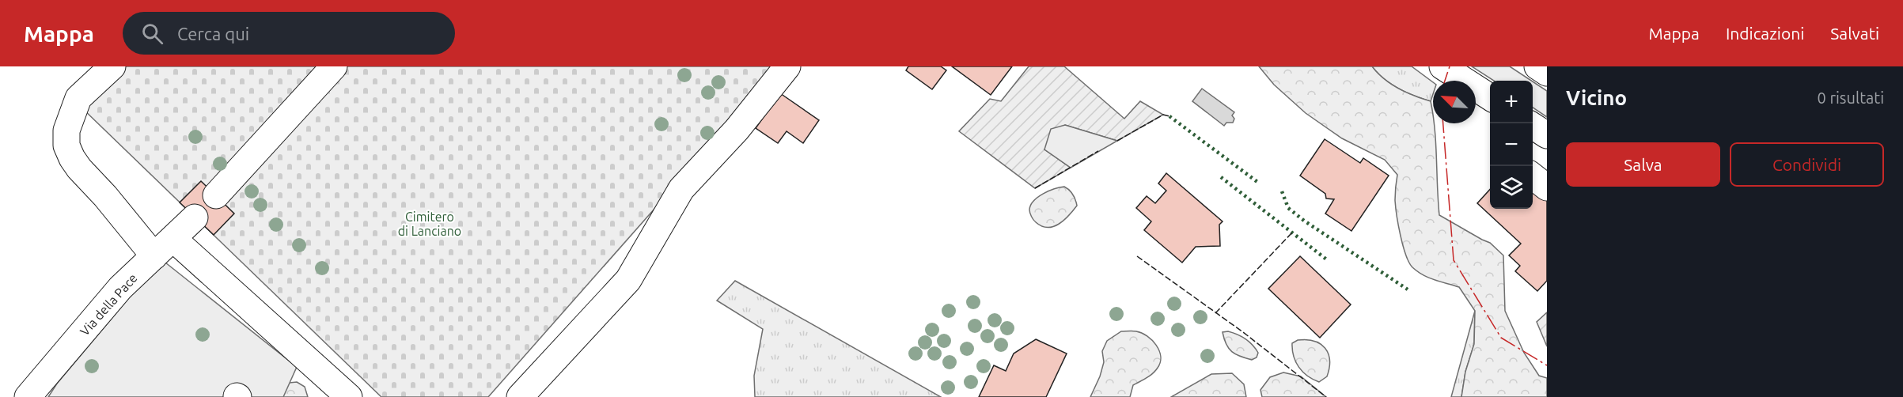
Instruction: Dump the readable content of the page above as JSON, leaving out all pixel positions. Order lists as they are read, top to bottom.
{
  "streets": {
    "street": ["Via della Pace"]
  },
  "parks": ["Cimitero di Lanciano"],
  "north": "top left",
  "page": {
    "header": "Mappa",
    "search": "Cerca qui",
    "nav": ["Mappa", "Indicazioni", "Salvati"],
    "heading": ["Vicino", "0 risultati"],
    "map_buttons": ["+", "−"],
    "buttons": ["Salva", "Condividi"]
  }
}
